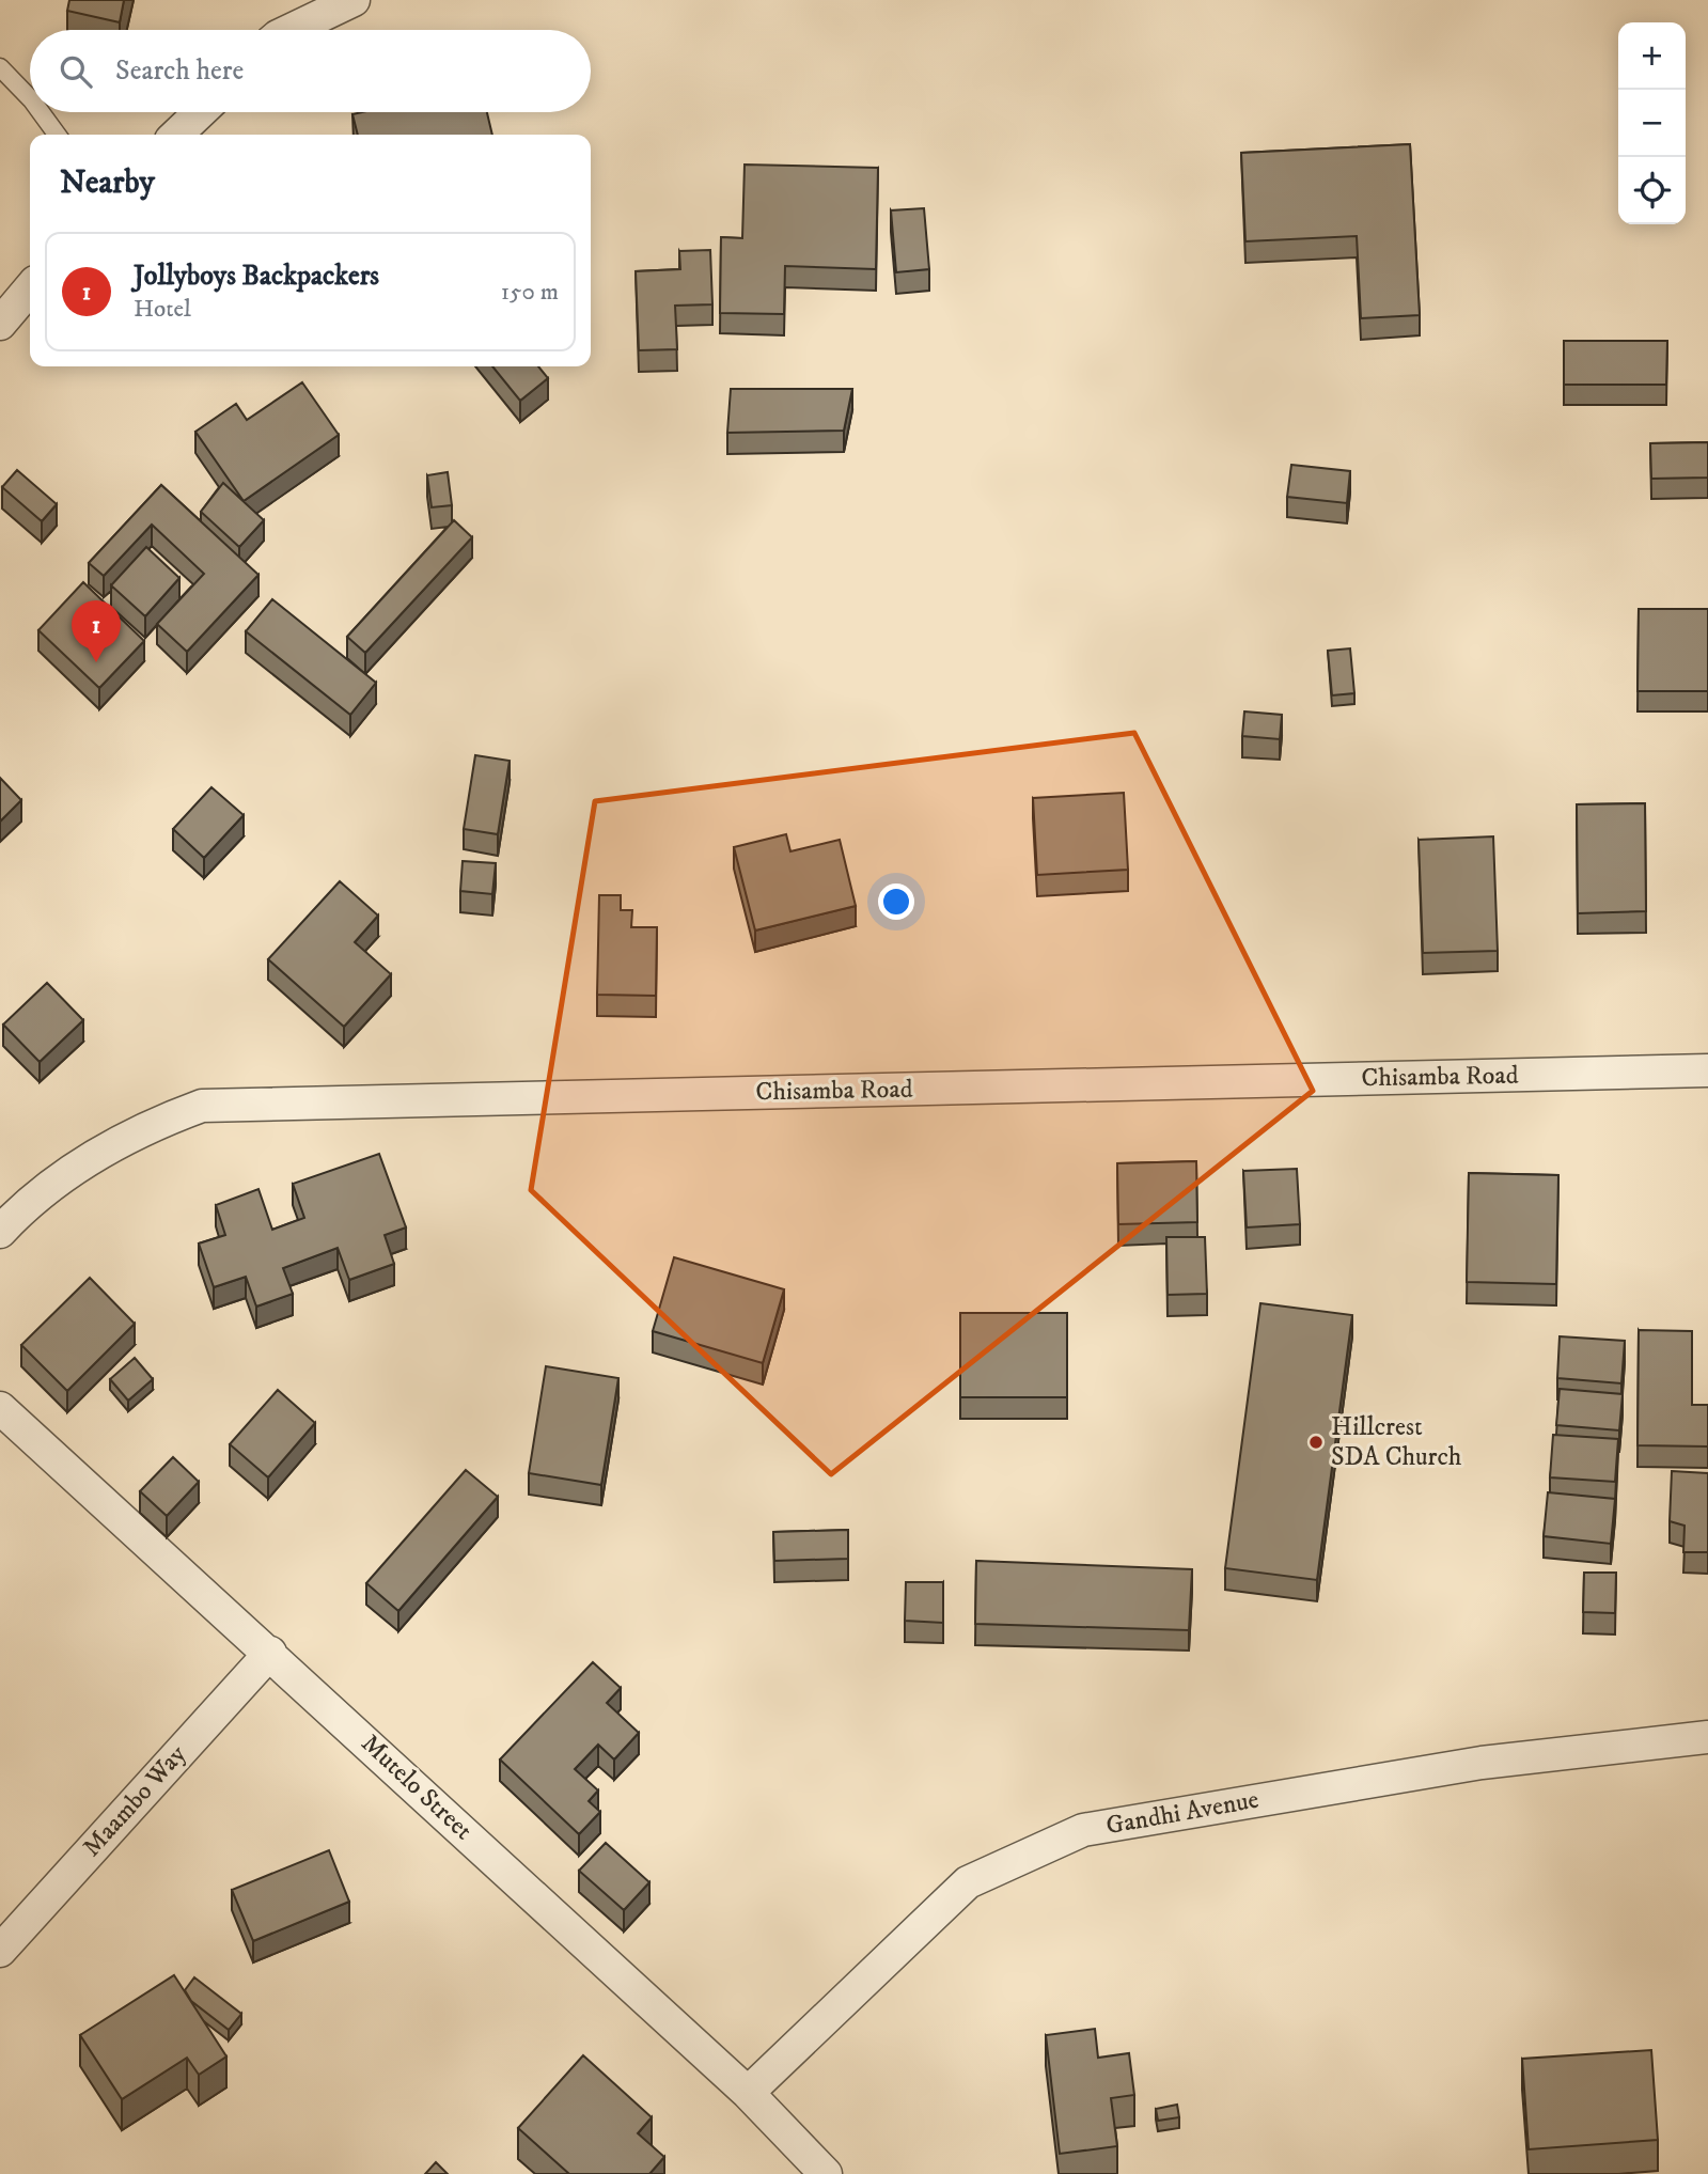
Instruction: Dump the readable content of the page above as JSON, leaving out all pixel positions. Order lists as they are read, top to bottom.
{
  "streets": {
    "street": [
      "Chisamba Road",
      "Mutelo Street",
      "Maambo Way",
      "Gandhi Avenue"
    ]
  },
  "crossings": [
    ["Mutelo Street", "Maambo Way"],
    ["Mutelo Street", "Gandhi Avenue"]
  ],
  "places": ["Hillcrest SDA Church"],
  "page": {
    "map_buttons": ["+", "−"],
    "search": "Search here",
    "heading": "Nearby",
    "list": [
      {
        "mark": "1",
        "name": "Jollyboys Backpackers",
        "note": "Hotel",
        "value": "150 m"
      }
    ],
    "pins": "1"
  }
}
